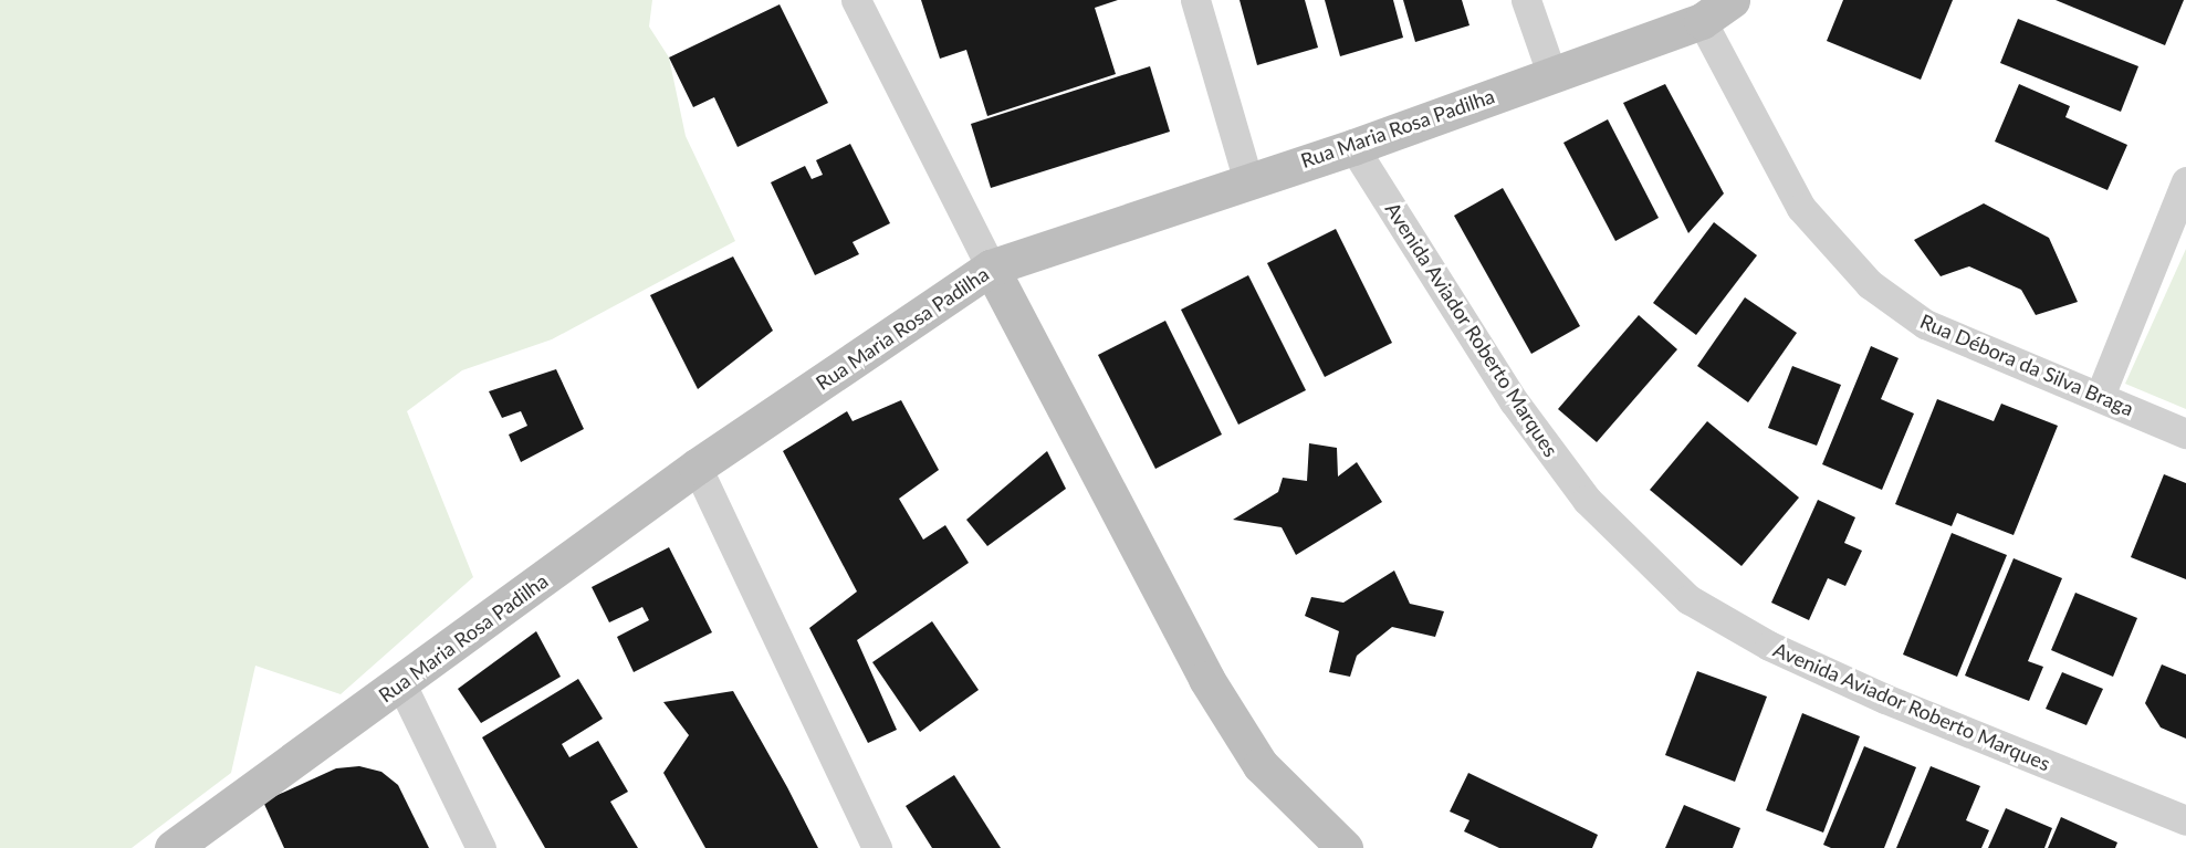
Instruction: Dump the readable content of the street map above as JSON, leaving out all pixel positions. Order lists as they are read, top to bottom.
{
  "streets": {
    "main road": ["Rua Maria Rosa Padilha"],
    "street": ["Avenida Aviador Roberto Marques", "Rua Débora da Silva Braga"]
  },
  "crossings": [
    ["Rua Maria Rosa Padilha", "Avenida Aviador Roberto Marques"],
    ["Rua Maria Rosa Padilha", "Rua Débora da Silva Braga"]
  ]
}
